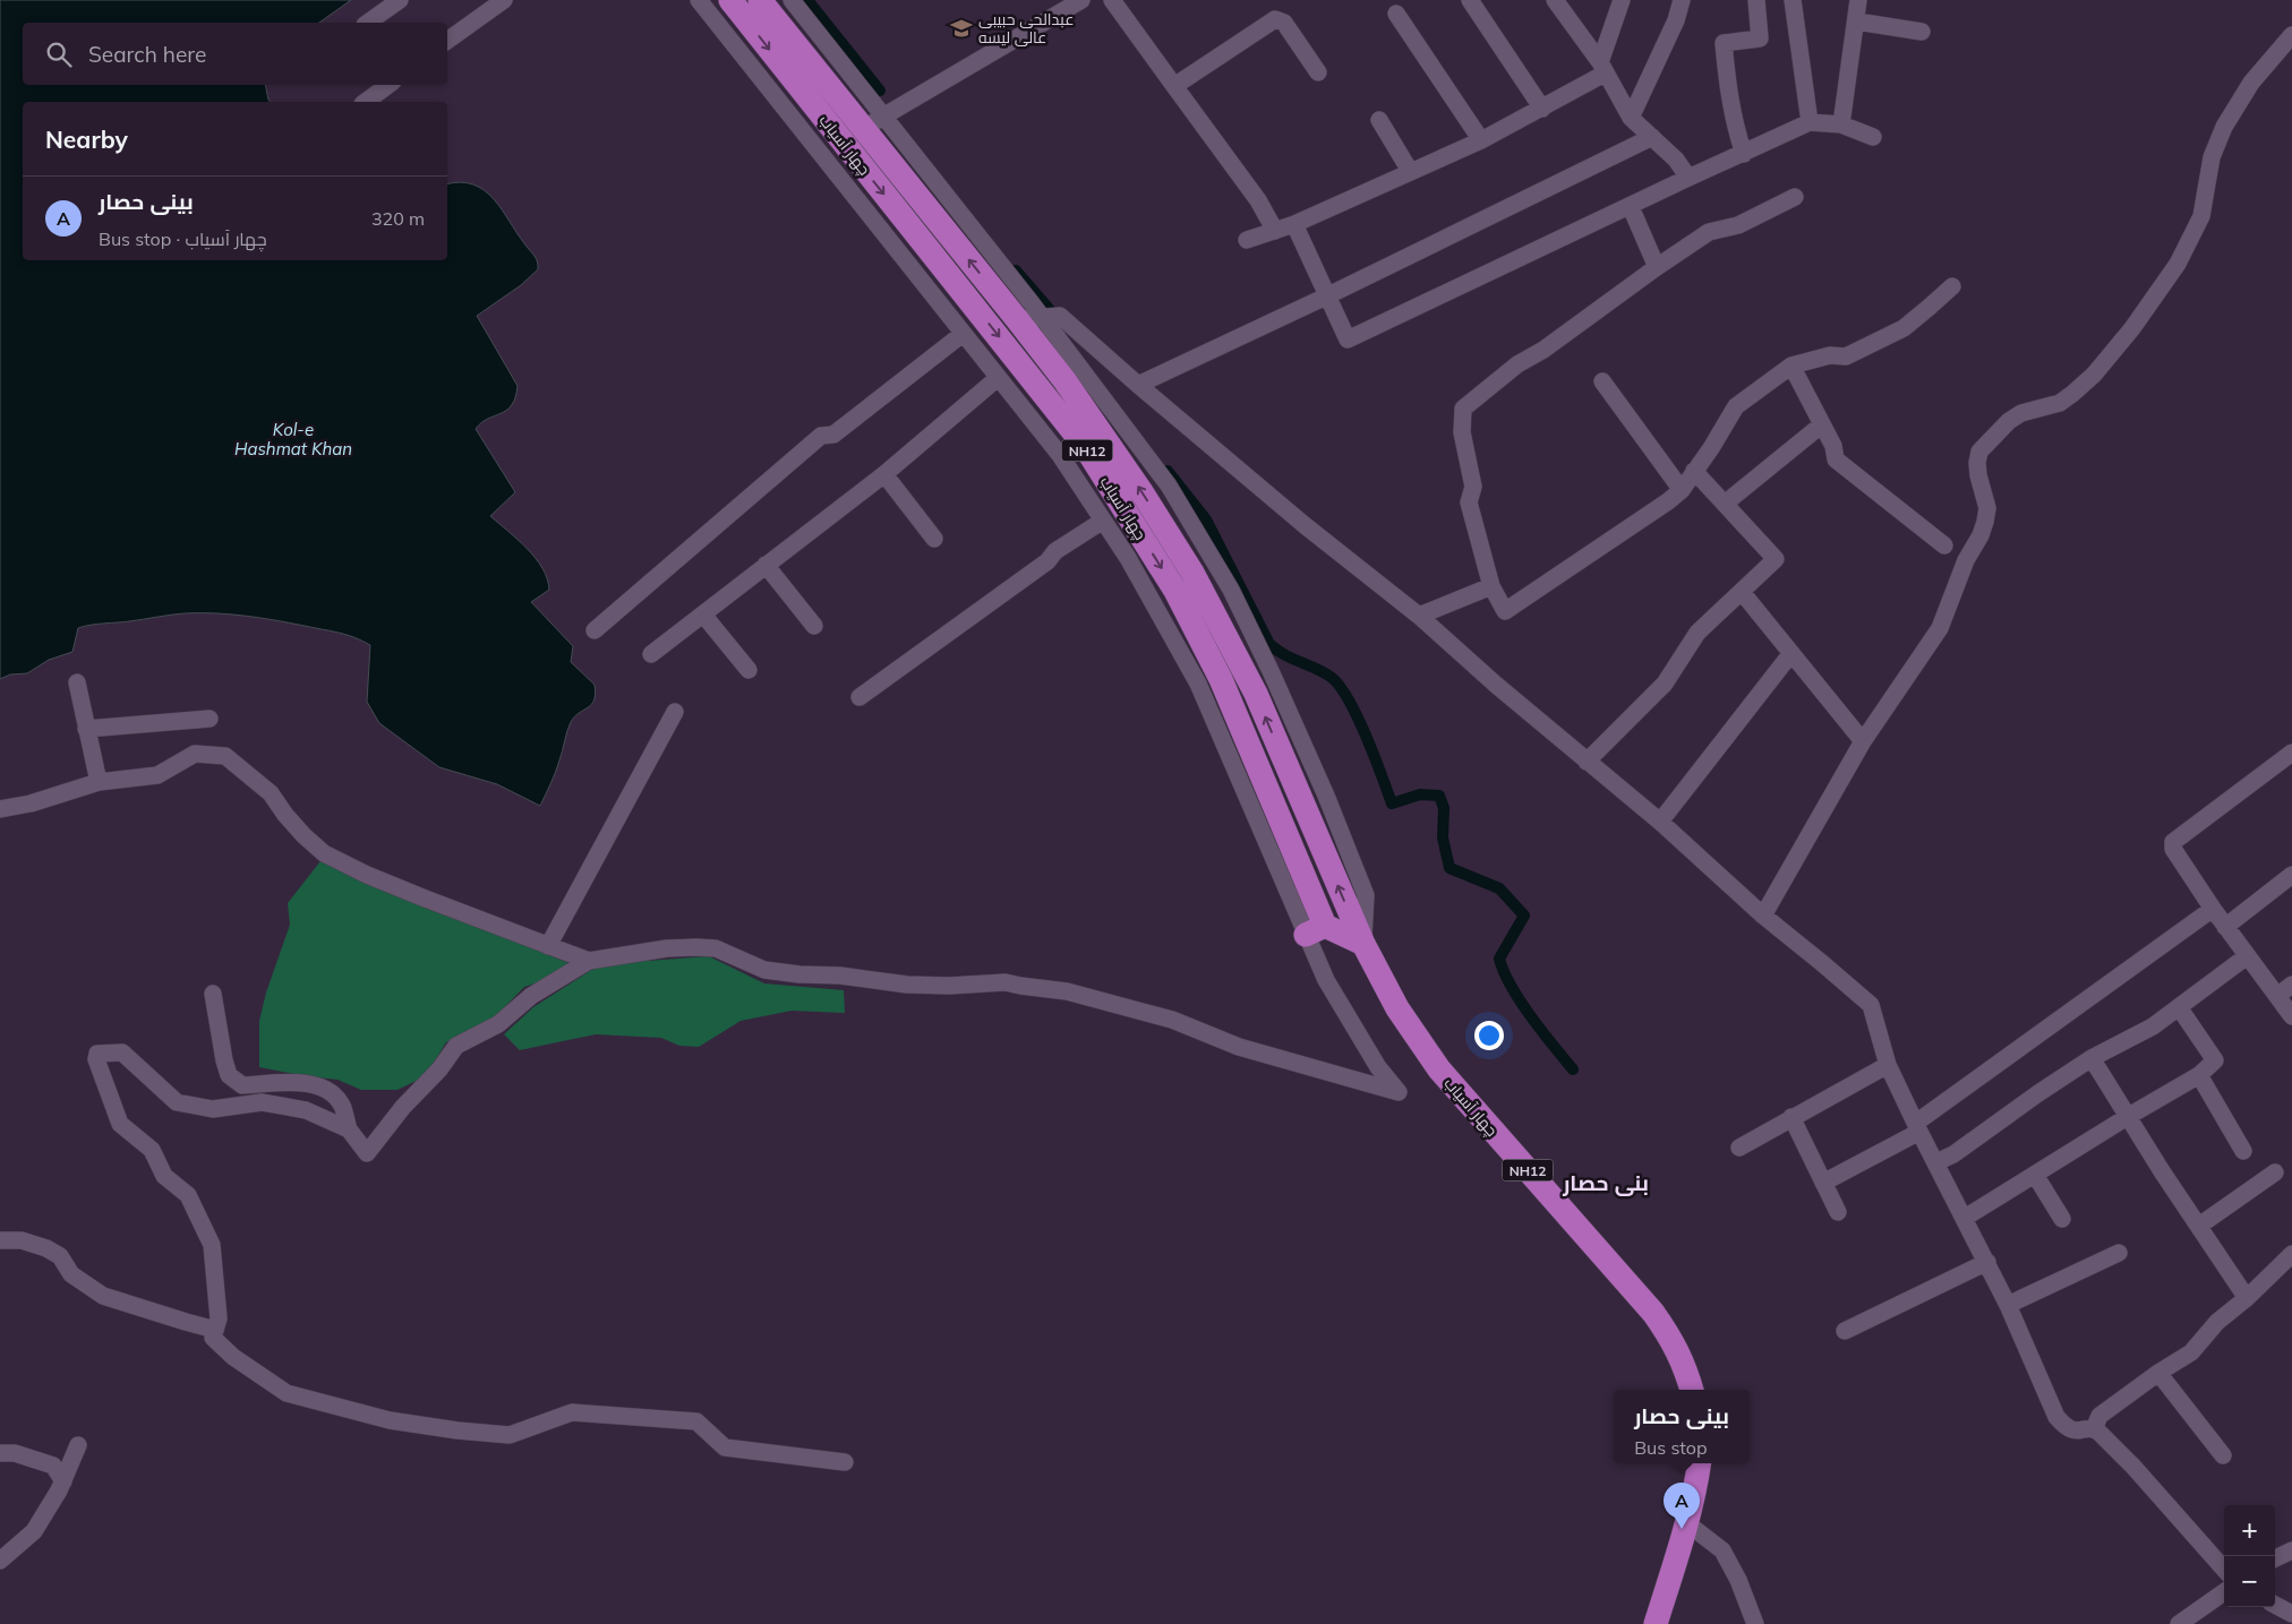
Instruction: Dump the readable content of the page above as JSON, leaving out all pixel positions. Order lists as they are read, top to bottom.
{
  "streets": {
    "highway": ["چهار آسیاب", "NH12"]
  },
  "districts": ["بنی حصار"],
  "water": ["Kol-e Hashmat Khan"],
  "places": {
    "school or university": ["عبدالحی حبیبی عالی لیسه"]
  },
  "page": {
    "search": "Search here",
    "heading": "Nearby",
    "list": [
      {
        "mark": "A",
        "name": "بینی حصار",
        "note": "Bus stop · چهار آسیاب",
        "value": "320 m"
      }
    ],
    "popup": ["بینی حصار", "Bus stop"],
    "pins": "A",
    "map_buttons": ["+", "−"]
  }
}
